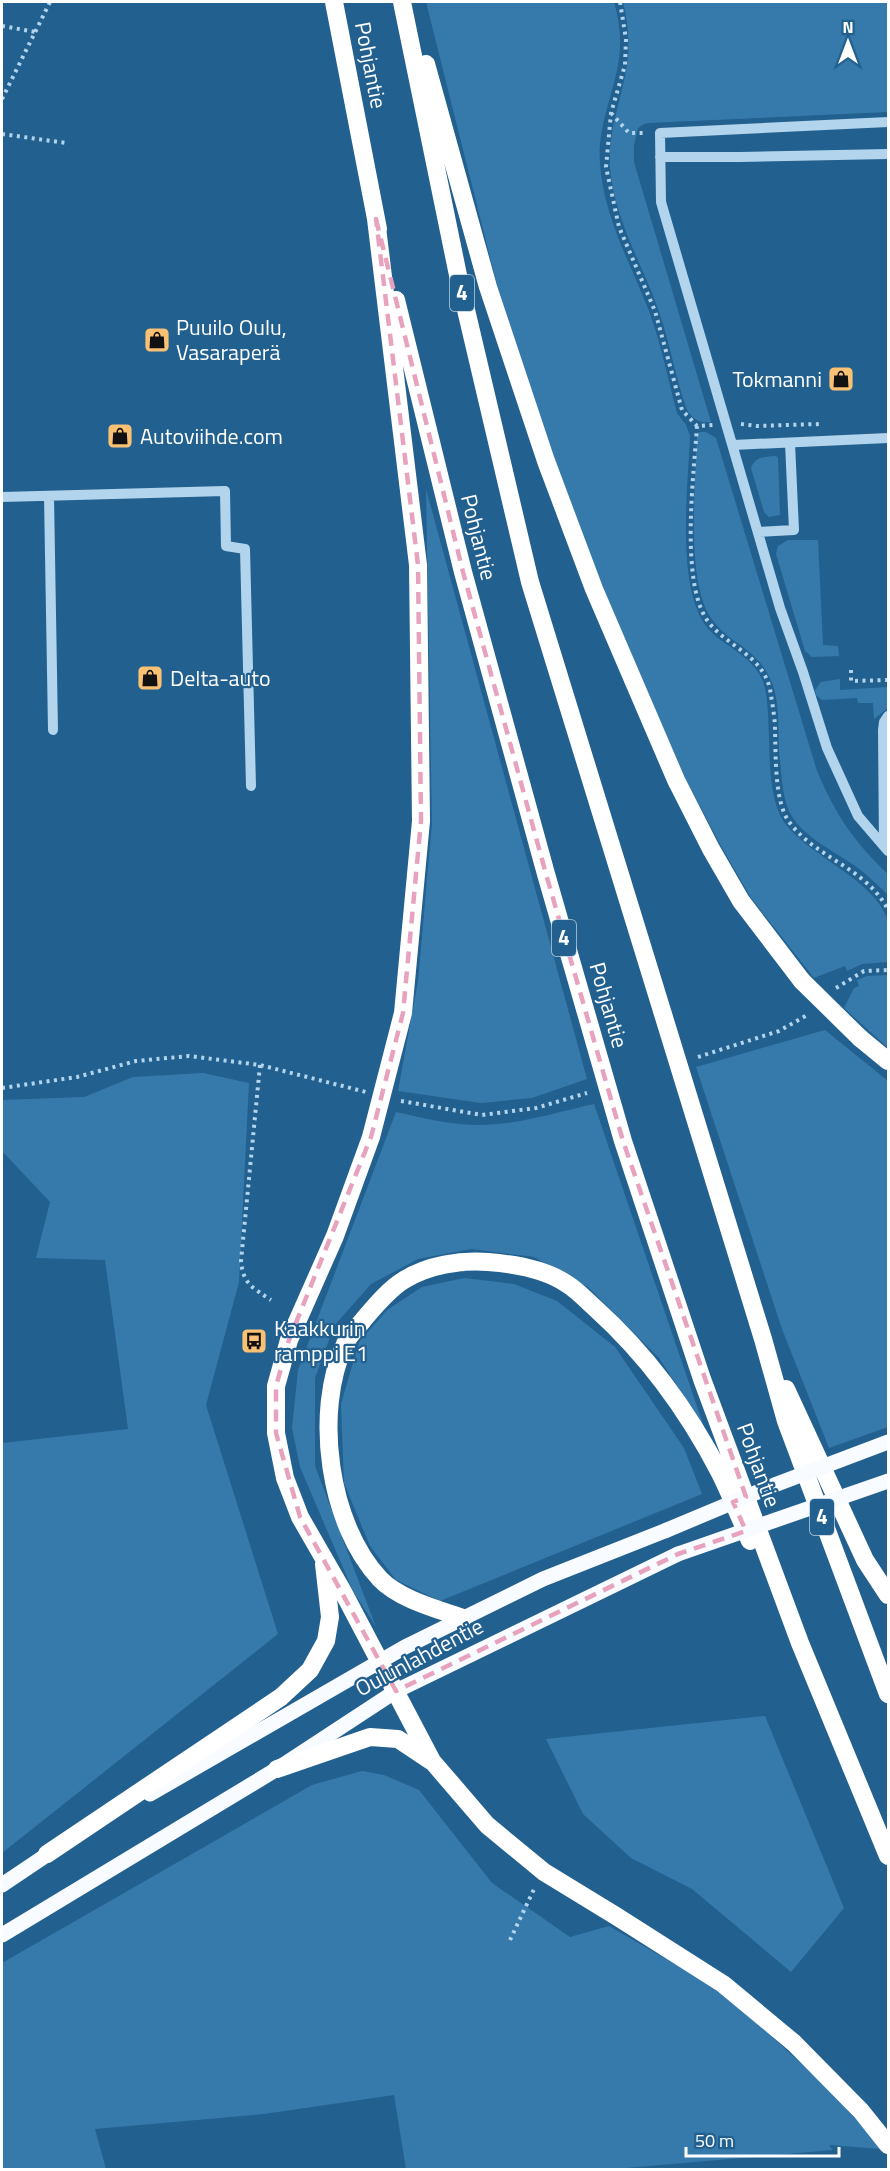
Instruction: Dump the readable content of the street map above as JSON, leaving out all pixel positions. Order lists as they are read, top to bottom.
{
  "streets": {
    "highway": ["Pohjantie", "4"],
    "main road": ["Oulunlahdentie"]
  },
  "places": {
    "shop": [
      "Puuilo Oulu, Vasaraperä",
      "Tokmanni",
      "Autoviihde.com",
      "Delta-auto"
    ],
    "bus stop": ["Kaakkurin ramppi E1"]
  },
  "scale_bar": "50 m",
  "north": "top"
}
